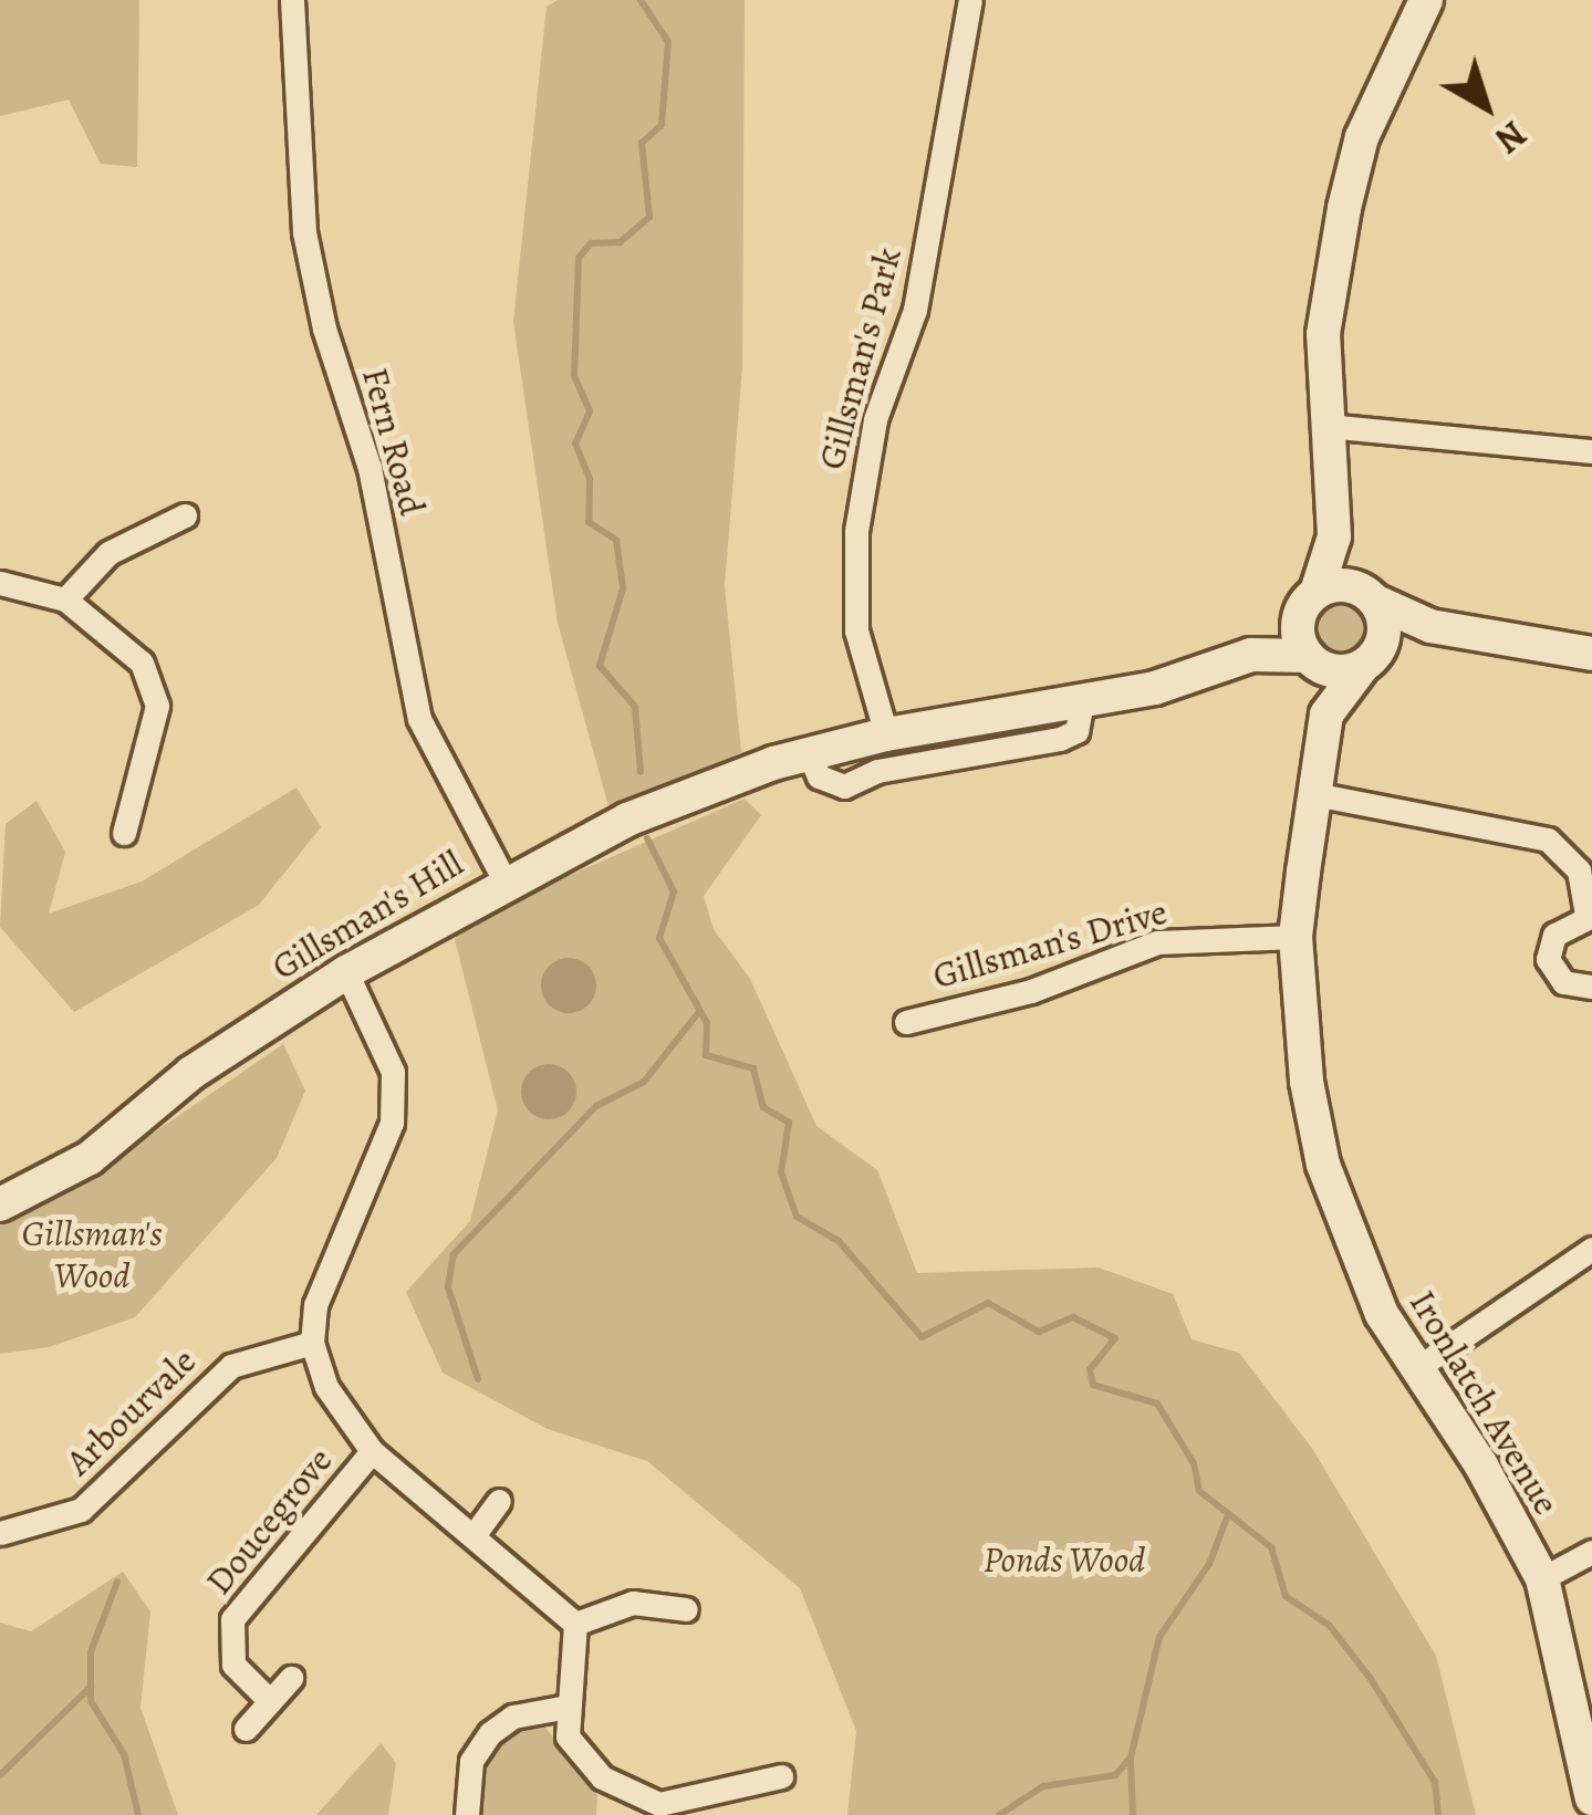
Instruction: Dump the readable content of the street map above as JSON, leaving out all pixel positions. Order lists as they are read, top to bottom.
{
  "streets": {
    "street": [
      "Gillsman's Park",
      "Fern Road",
      "Gillsman's Hill",
      "Gillsman's Drive",
      "Ironlatch Avenue",
      "Arbourvale",
      "Doucegrove"
    ]
  },
  "crossings": [
    ["Gillsman's Park", "Gillsman's Hill"],
    ["Fern Road", "Gillsman's Hill"],
    ["Gillsman's Hill", "Ironlatch Avenue"],
    ["Gillsman's Drive", "Ironlatch Avenue"]
  ],
  "parks": ["Gillsman's Wood", "Ponds Wood"],
  "north": "bottom right"
}
